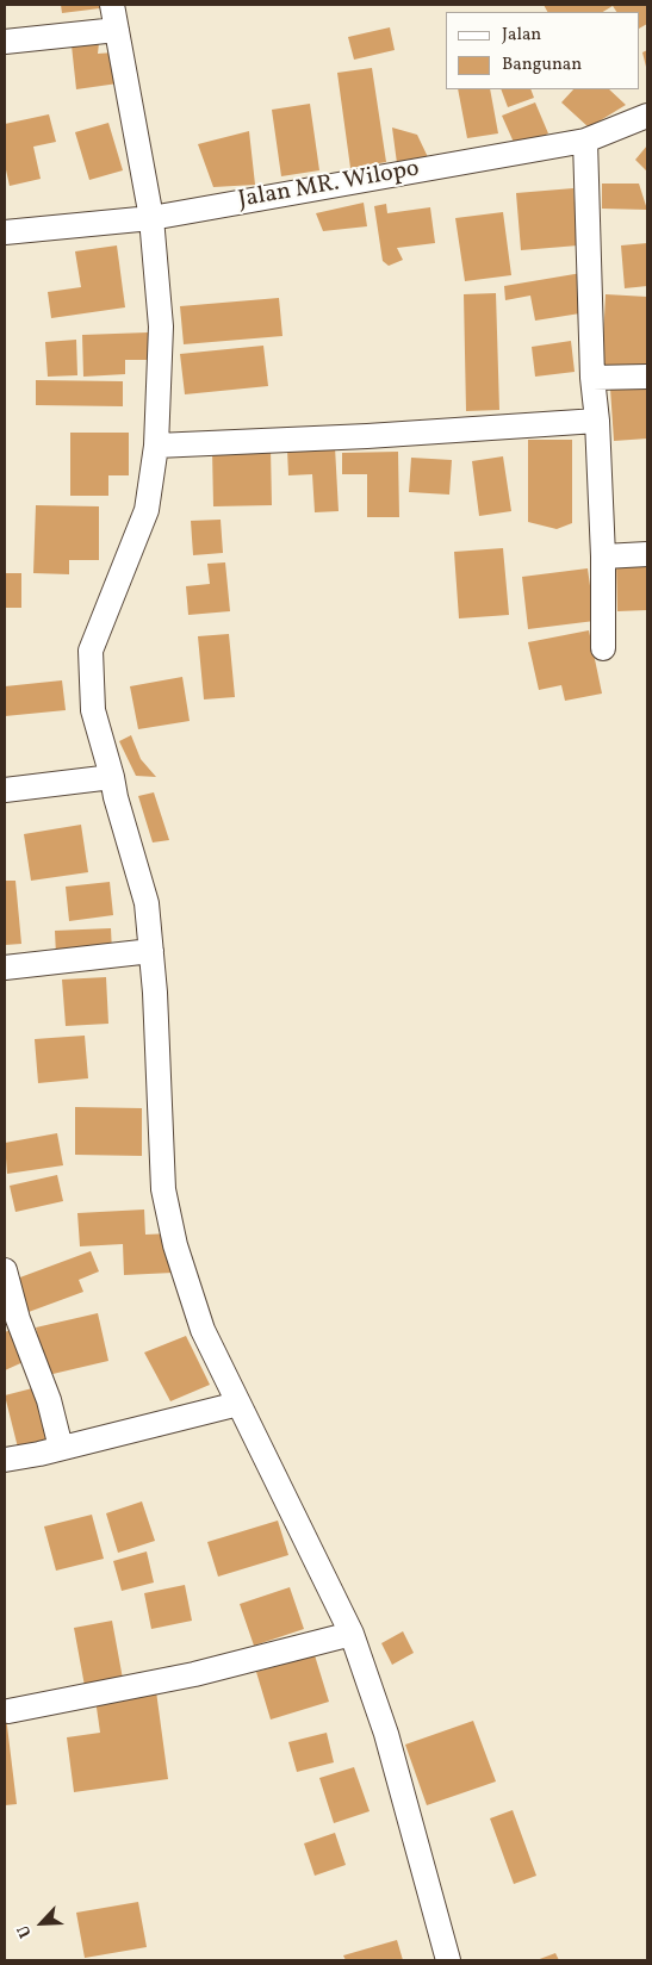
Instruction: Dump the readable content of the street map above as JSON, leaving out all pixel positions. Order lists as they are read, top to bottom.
{
  "streets": {
    "street": ["Jalan MR. Wilopo"]
  },
  "legend": ["Jalan", "Bangunan"],
  "north": "bottom left"
}
